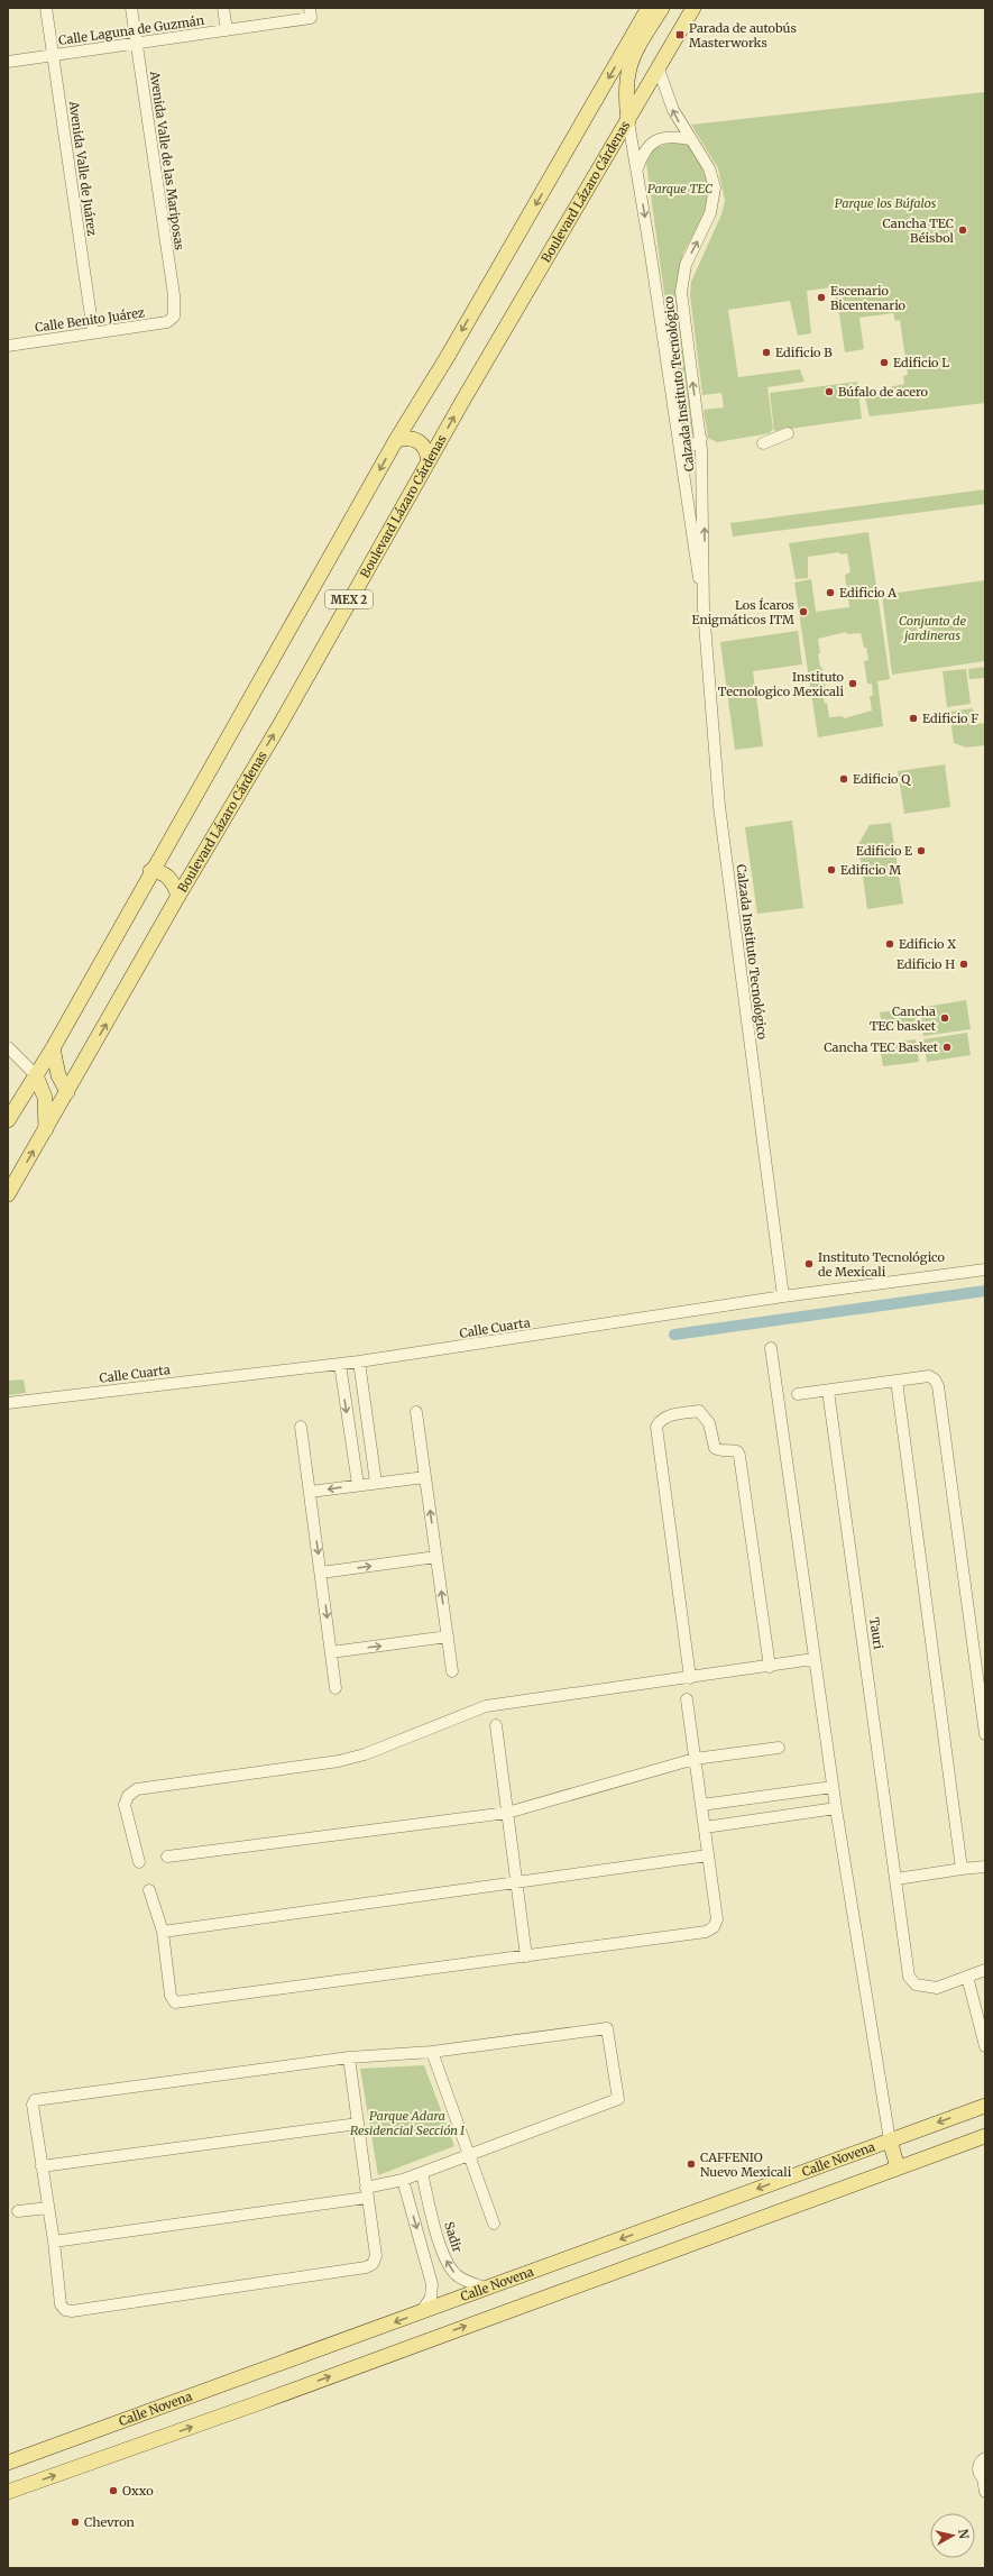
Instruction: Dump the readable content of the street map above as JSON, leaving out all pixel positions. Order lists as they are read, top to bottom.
{
  "streets": {
    "main road": ["Boulevard Lázaro Cárdenas", "MEX 2", "Calle Novena"],
    "street": [
      "Calle Laguna de Guzmán",
      "Avenida Valle de las Mariposas",
      "Avenida Valle de Juárez",
      "Calle Benito Juárez",
      "Calzada Instituto Tecnológico",
      "Calle Cuarta",
      "Tauri",
      "Sadir"
    ]
  },
  "crossings": [
    ["Calle Laguna de Guzmán", "Avenida Valle de las Mariposas"],
    ["Calle Laguna de Guzmán", "Avenida Valle de Juárez"],
    ["Avenida Valle de las Mariposas", "Calle Benito Juárez"],
    ["Avenida Valle de Juárez", "Calle Benito Juárez"],
    ["Boulevard Lázaro Cárdenas", "Calzada Instituto Tecnológico"],
    ["Calzada Instituto Tecnológico", "Calle Cuarta"],
    ["Calle Novena", "Sadir"]
  ],
  "parks": [
    "Parque TEC",
    "Parque los Búfalos",
    "Conjunto de jardineras",
    "Parque Adara Residencial Sección I"
  ],
  "places": {
    "transit": ["Parada de autobús Masterworks"],
    "other": [
      "Cancha TEC Béisbol",
      "Escenario Bicentenario",
      "Edificio B",
      "Edificio L",
      "Búfalo de acero",
      "Edificio A",
      "Los Ícaros Enigmáticos ITM",
      "Instituto Tecnologico Mexicali",
      "Edificio F",
      "Edificio Q",
      "Edificio E",
      "Edificio M",
      "Edificio X",
      "Edificio H",
      "Cancha TEC basket",
      "Cancha TEC Basket",
      "Instituto Tecnológico de Mexicali",
      "CAFFENIO Nuevo Mexicali",
      "Oxxo",
      "Chevron"
    ]
  },
  "north": "right"
}
